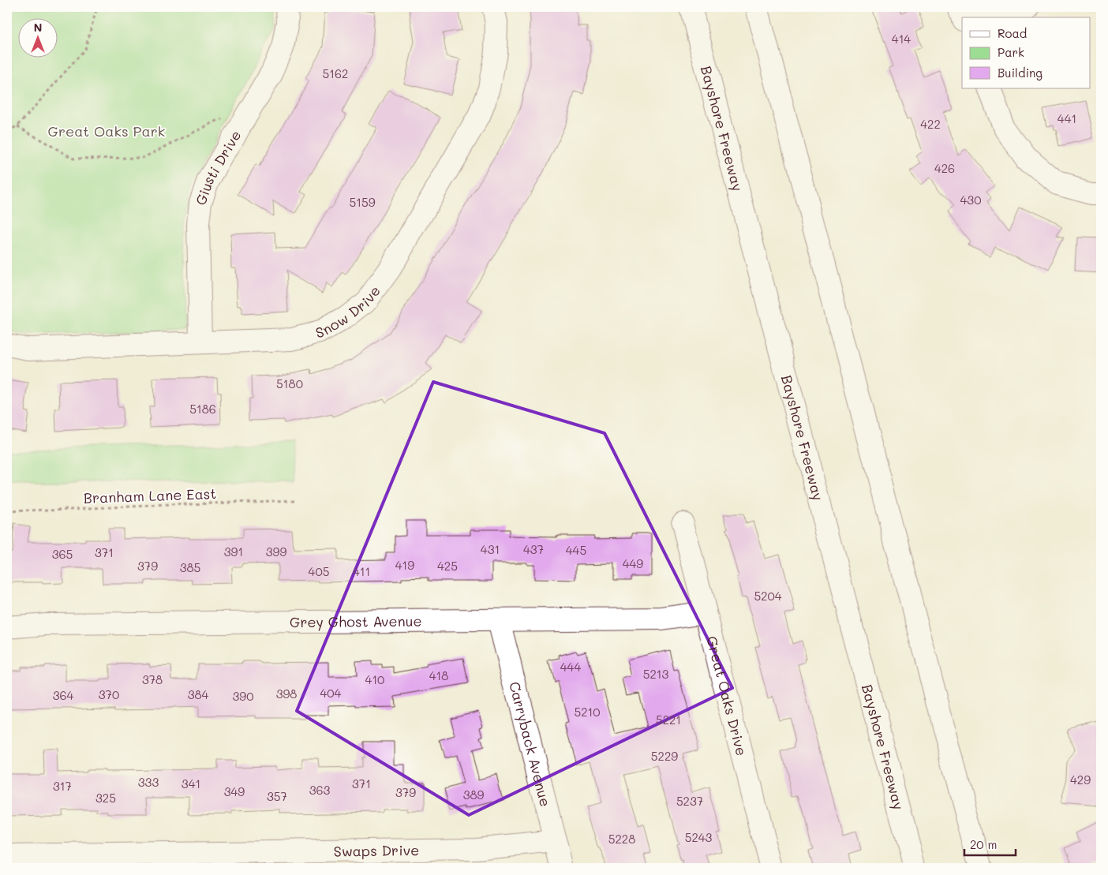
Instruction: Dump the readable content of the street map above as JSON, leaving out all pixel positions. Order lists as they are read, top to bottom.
{
  "streets": {
    "main road": [
      "Bayshore Freeway",
      "Giusti Drive",
      "Snow Drive",
      "Grey Ghost Avenue",
      "Great Oaks Drive",
      "Carryback Avenue",
      "Swaps Drive"
    ],
    "path": ["Branham Lane East"]
  },
  "crossings": [
    ["Giusti Drive", "Snow Drive"],
    ["Grey Ghost Avenue", "Great Oaks Drive"],
    ["Grey Ghost Avenue", "Carryback Avenue"],
    ["Carryback Avenue", "Swaps Drive"]
  ],
  "parks": ["Great Oaks Park"],
  "house_numbers": [
    "414",
    "5162",
    "441",
    "422",
    "426",
    "430",
    "5159",
    "5180",
    "5186",
    "431",
    "437",
    "445",
    "391",
    "399",
    "371",
    "365",
    "449",
    "419",
    "379",
    "425",
    "385",
    "405",
    "411",
    "5204",
    "444",
    "5213",
    "418",
    "378",
    "410",
    "404",
    "398",
    "370",
    "384",
    "364",
    "390",
    "5210",
    "5221",
    "5229",
    "429",
    "333",
    "341",
    "371",
    "317",
    "363",
    "349",
    "379",
    "389",
    "357",
    "325",
    "5237",
    "5243",
    "5228"
  ],
  "legend": ["Road", "Park", "Building"],
  "scale_bar": "20 m",
  "north": "top"
}
